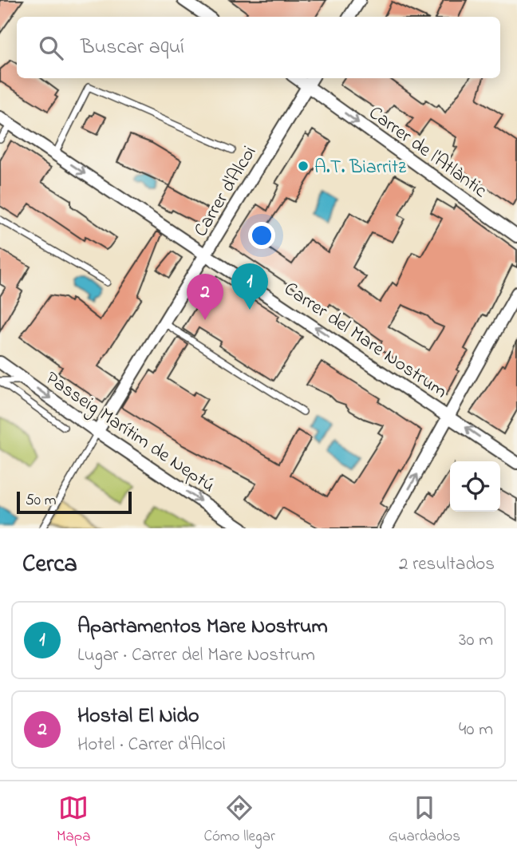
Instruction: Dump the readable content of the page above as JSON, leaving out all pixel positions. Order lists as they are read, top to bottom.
{
  "streets": {
    "street": [
      "Carrer de l'Atlàntic",
      "Carrer d'Alcoi",
      "Carrer del Mare Nostrum",
      "Passeig Marítim de Neptú"
    ]
  },
  "crossings": [
    ["Carrer de l'Atlàntic", "Carrer d'Alcoi"],
    ["Carrer d'Alcoi", "Carrer del Mare Nostrum"],
    ["Carrer d'Alcoi", "Passeig Marítim de Neptú"]
  ],
  "one_way": ["Carrer de l'Atlàntic", "Passeig Marítim de Neptú"],
  "places": ["A.T. Biarritz"],
  "scale_bar": "50 m",
  "page": {
    "search": "Buscar aquí",
    "pins": ["1", "2"],
    "scale": "50 m",
    "heading": ["Cerca", "2 resultados"],
    "list": [
      {
        "mark": "1",
        "name": "Apartamentos Mare Nostrum",
        "note": "Lugar · Carrer del Mare Nostrum",
        "value": "30 m"
      },
      {
        "mark": "2",
        "name": "Hostal El Nido",
        "note": "Hotel · Carrer d'Alcoi",
        "value": "40 m"
      }
    ],
    "nav": ["Mapa", "Cómo llegar", "Guardados"]
  }
}
